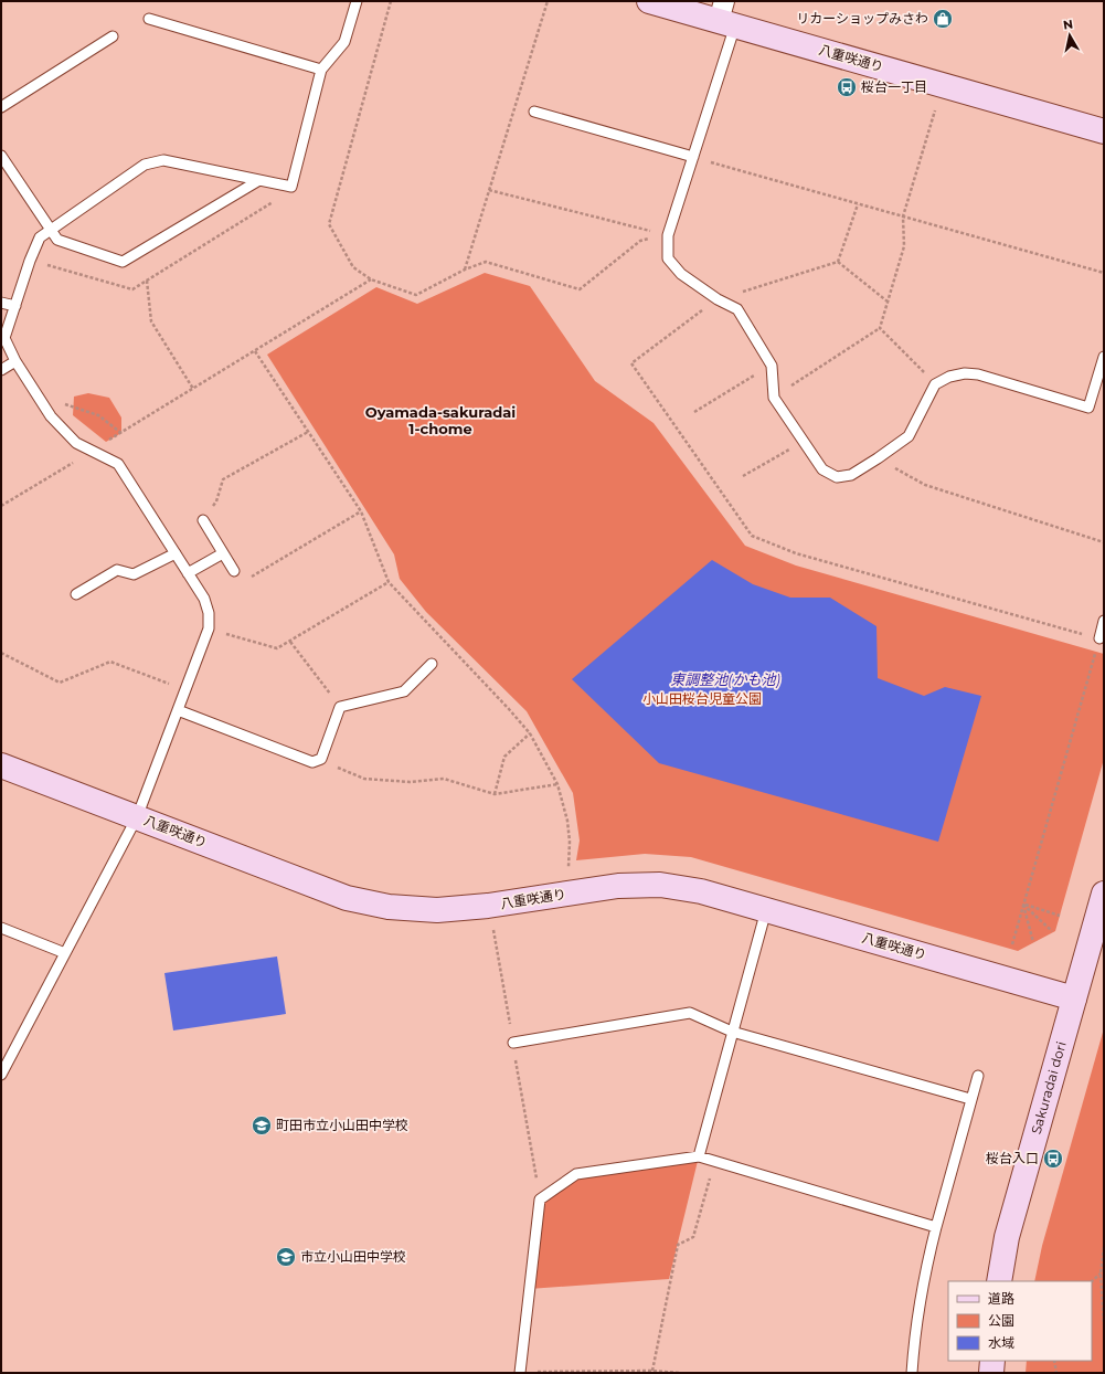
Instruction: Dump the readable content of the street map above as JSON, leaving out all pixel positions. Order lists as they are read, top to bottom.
{
  "streets": {
    "street": ["八重咲通り", "Sakuradai dori"]
  },
  "crossings": [
    ["八重咲通り", "Sakuradai dori"]
  ],
  "districts": ["Oyamada-sakuradai 1-chome"],
  "water": ["東調整池(かも池)"],
  "parks": ["小山田桜台児童公園"],
  "places": {
    "shop": ["リカーショップみさわ"],
    "bus stop": ["桜台一丁目", "桜台入口"],
    "school or university": ["町田市立小山田中学校", "市立小山田中学校"]
  },
  "legend": ["道路", "公園", "水域"],
  "north": "top"
}
